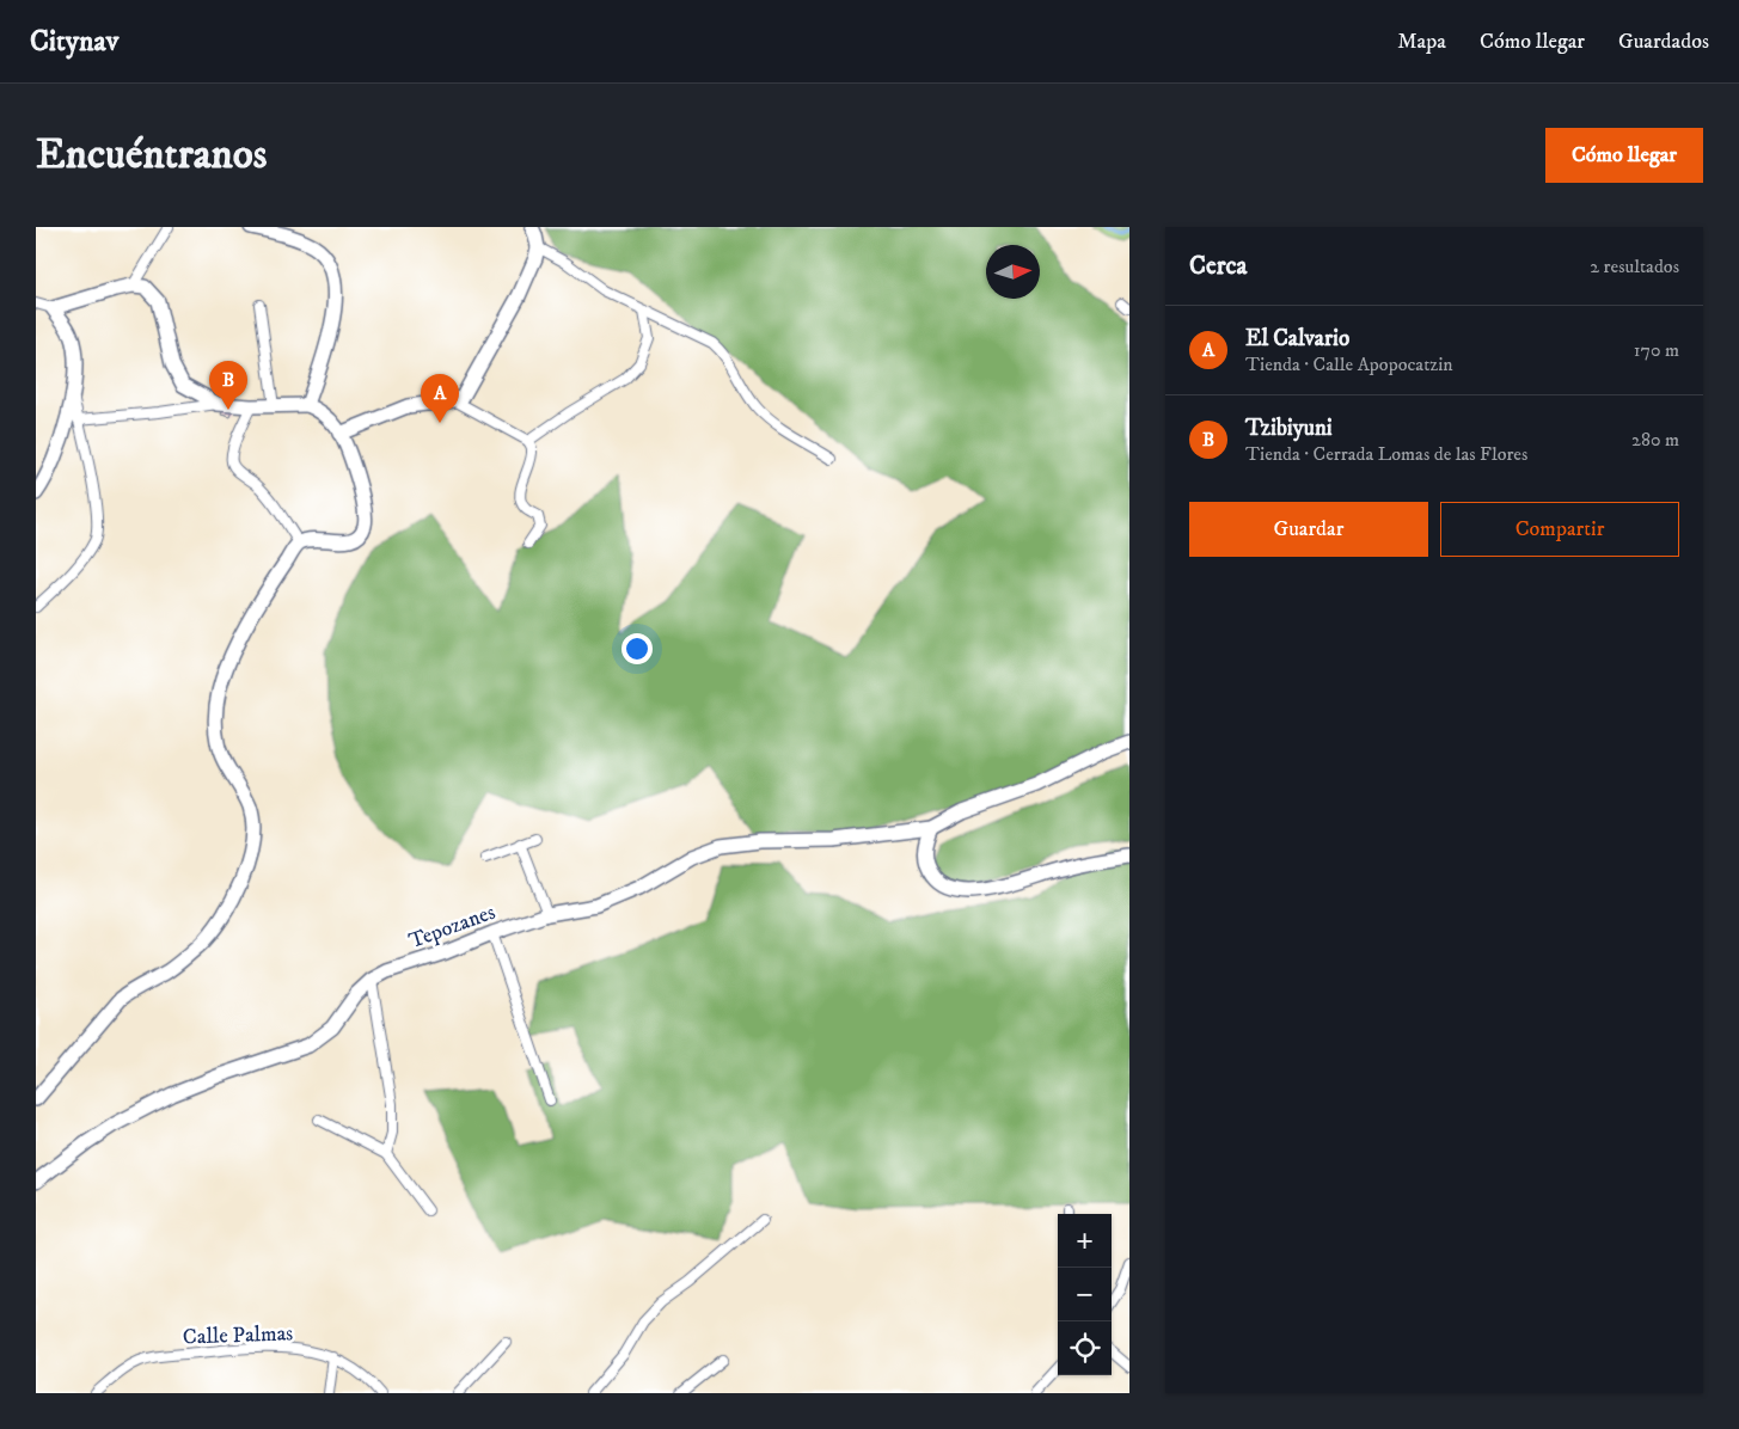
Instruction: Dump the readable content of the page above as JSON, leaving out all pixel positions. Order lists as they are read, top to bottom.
{
  "streets": {
    "street": ["Tepozanes", "Calle Palmas"]
  },
  "north": "right",
  "page": {
    "header": "Citynav",
    "nav": ["Mapa", "Cómo llegar", "Guardados"],
    "buttons": [
      "Cómo llegar",
      ["Guardar", "Compartir"]
    ],
    "title": "Encuéntranos",
    "heading": ["Cerca", "2 resultados"],
    "list": [
      {
        "mark": "A",
        "name": "El Calvario",
        "note": "Tienda · Calle Apopocatzin",
        "value": "170 m"
      },
      {
        "mark": "B",
        "name": "Tzibiyuni",
        "note": "Tienda · Cerrada Lomas de las Flores",
        "value": "280 m"
      }
    ],
    "pins": ["B", "A"],
    "map_buttons": ["+", "−"]
  }
}
